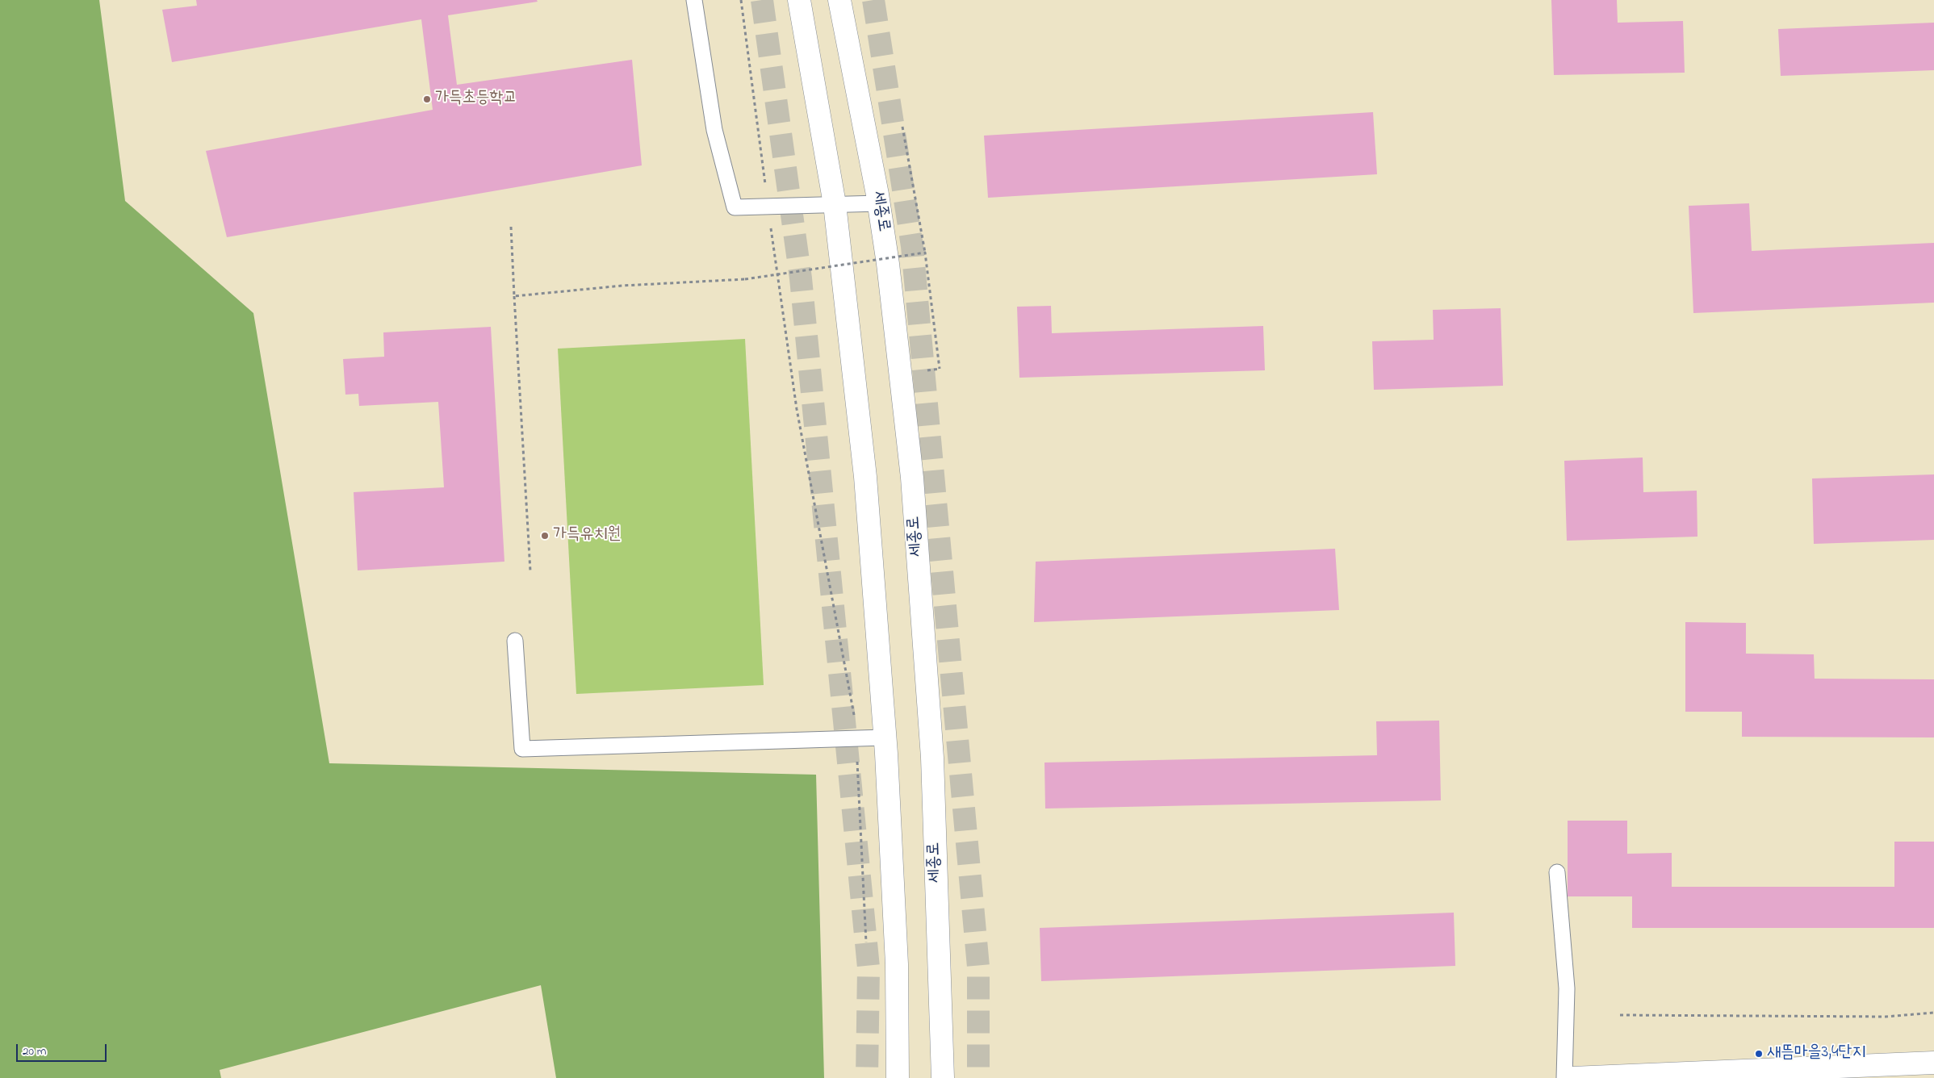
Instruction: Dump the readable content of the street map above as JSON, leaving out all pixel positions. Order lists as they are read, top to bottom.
{
  "streets": {
    "main road": ["세종로"]
  },
  "places": ["가득초등학교", "가득유치원", "새뜸마을3,4단지"],
  "scale_bar": "20 m"
}
